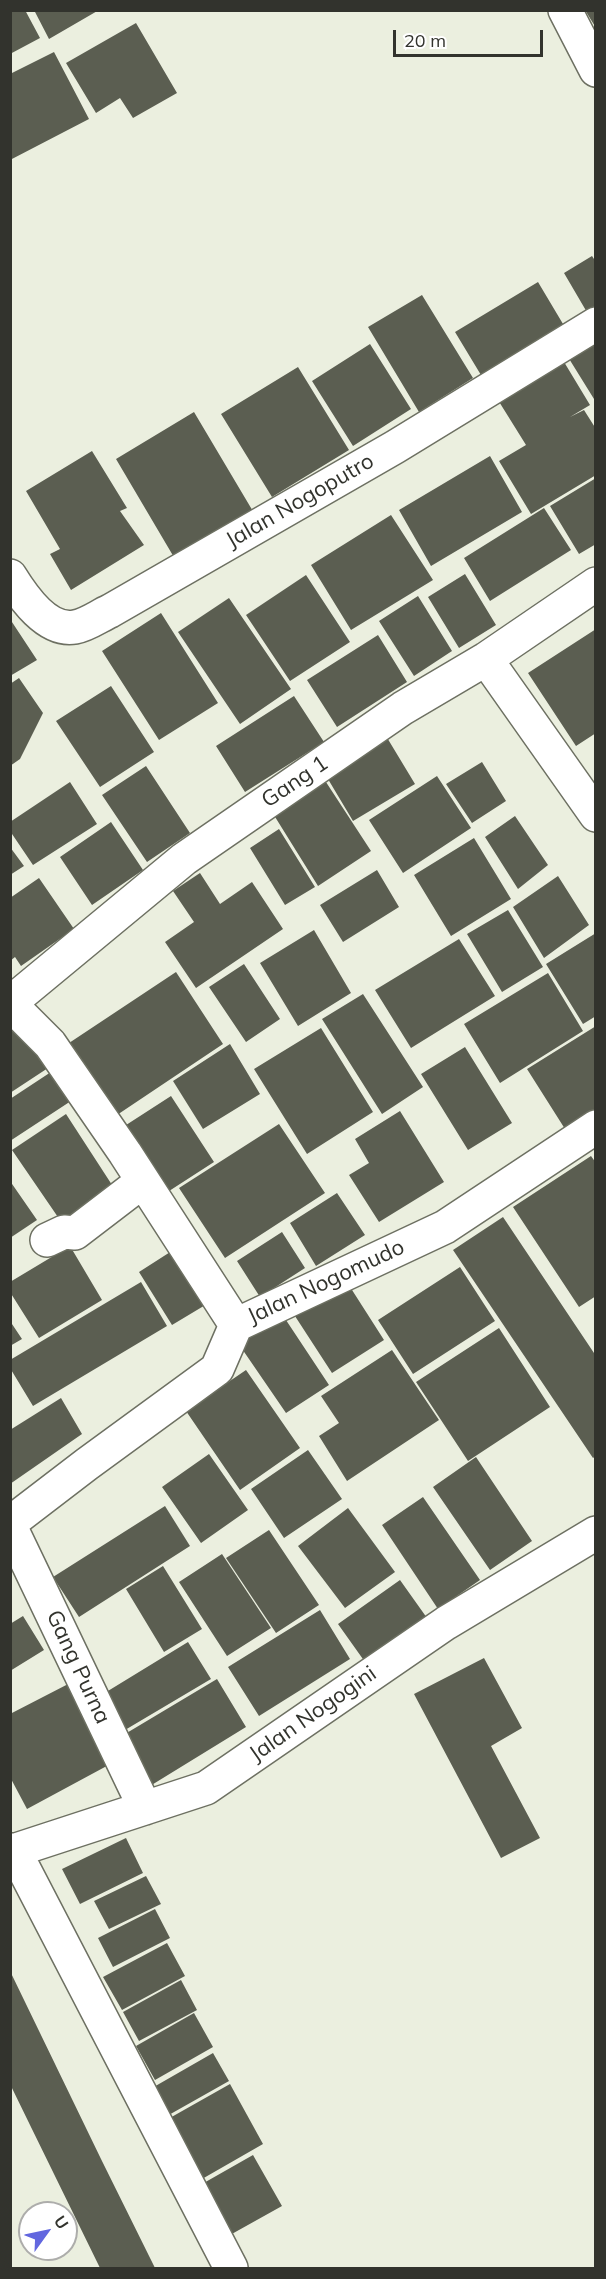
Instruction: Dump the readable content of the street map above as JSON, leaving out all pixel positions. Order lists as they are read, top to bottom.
{
  "streets": {
    "street": [
      "Jalan Nogoputro",
      "Gang 1",
      "Jalan Nogomudo",
      "Gang Purna",
      "Jalan Nogogini"
    ]
  },
  "crossings": [
    ["Gang 1", "Jalan Nogomudo"],
    ["Gang Purna", "Jalan Nogogini"]
  ],
  "scale_bar": "20 m",
  "north": "top right"
}
